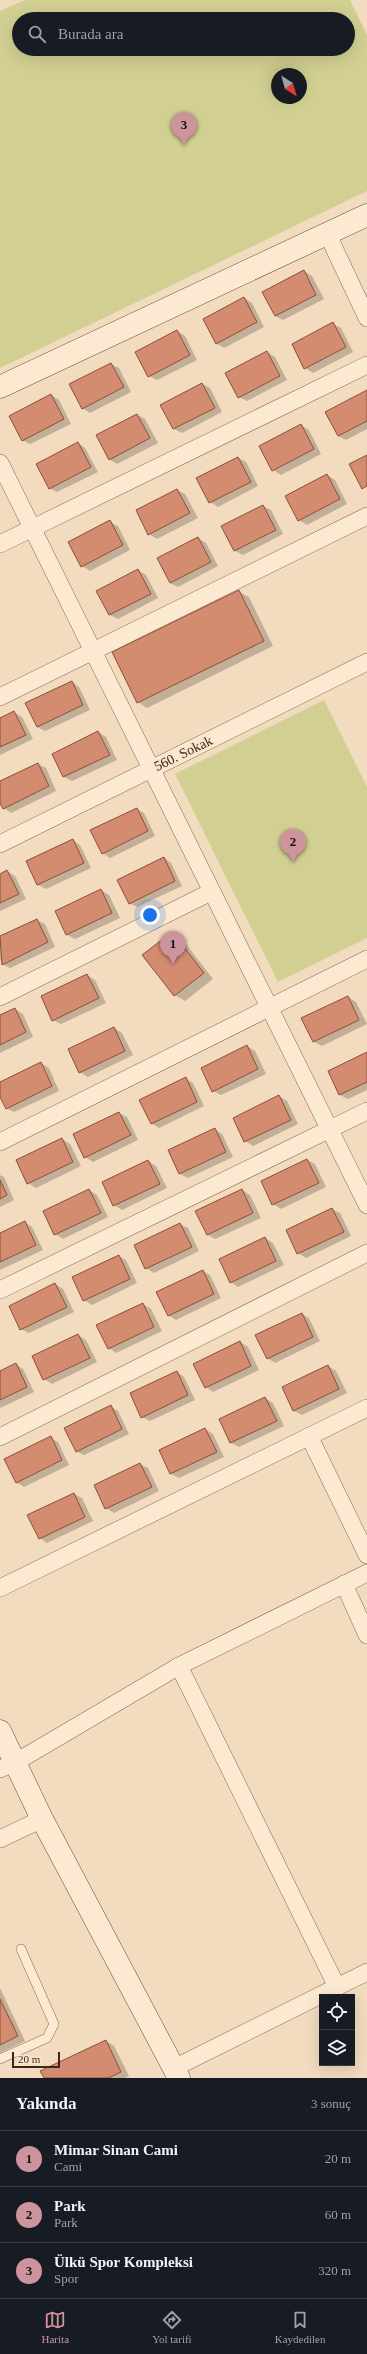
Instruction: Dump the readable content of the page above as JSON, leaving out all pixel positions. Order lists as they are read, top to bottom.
{
  "streets": {
    "street": ["560. Sokak"]
  },
  "scale_bar": "20 m",
  "north": "bottom right",
  "page": {
    "search": "Burada ara",
    "pins": ["3", "2", "1"],
    "scale": "20 m",
    "heading": ["Yakında", "3 sonuç"],
    "list": [
      {
        "mark": "1",
        "name": "Mimar Sinan Cami",
        "note": "Cami",
        "value": "20 m"
      },
      {
        "mark": "2",
        "name": "Park",
        "note": "Park",
        "value": "60 m"
      },
      {
        "mark": "3",
        "name": "Ülkü Spor Kompleksi",
        "note": "Spor",
        "value": "320 m"
      }
    ],
    "nav": ["Harita", "Yol tarifi", "Kaydedilen"]
  }
}
